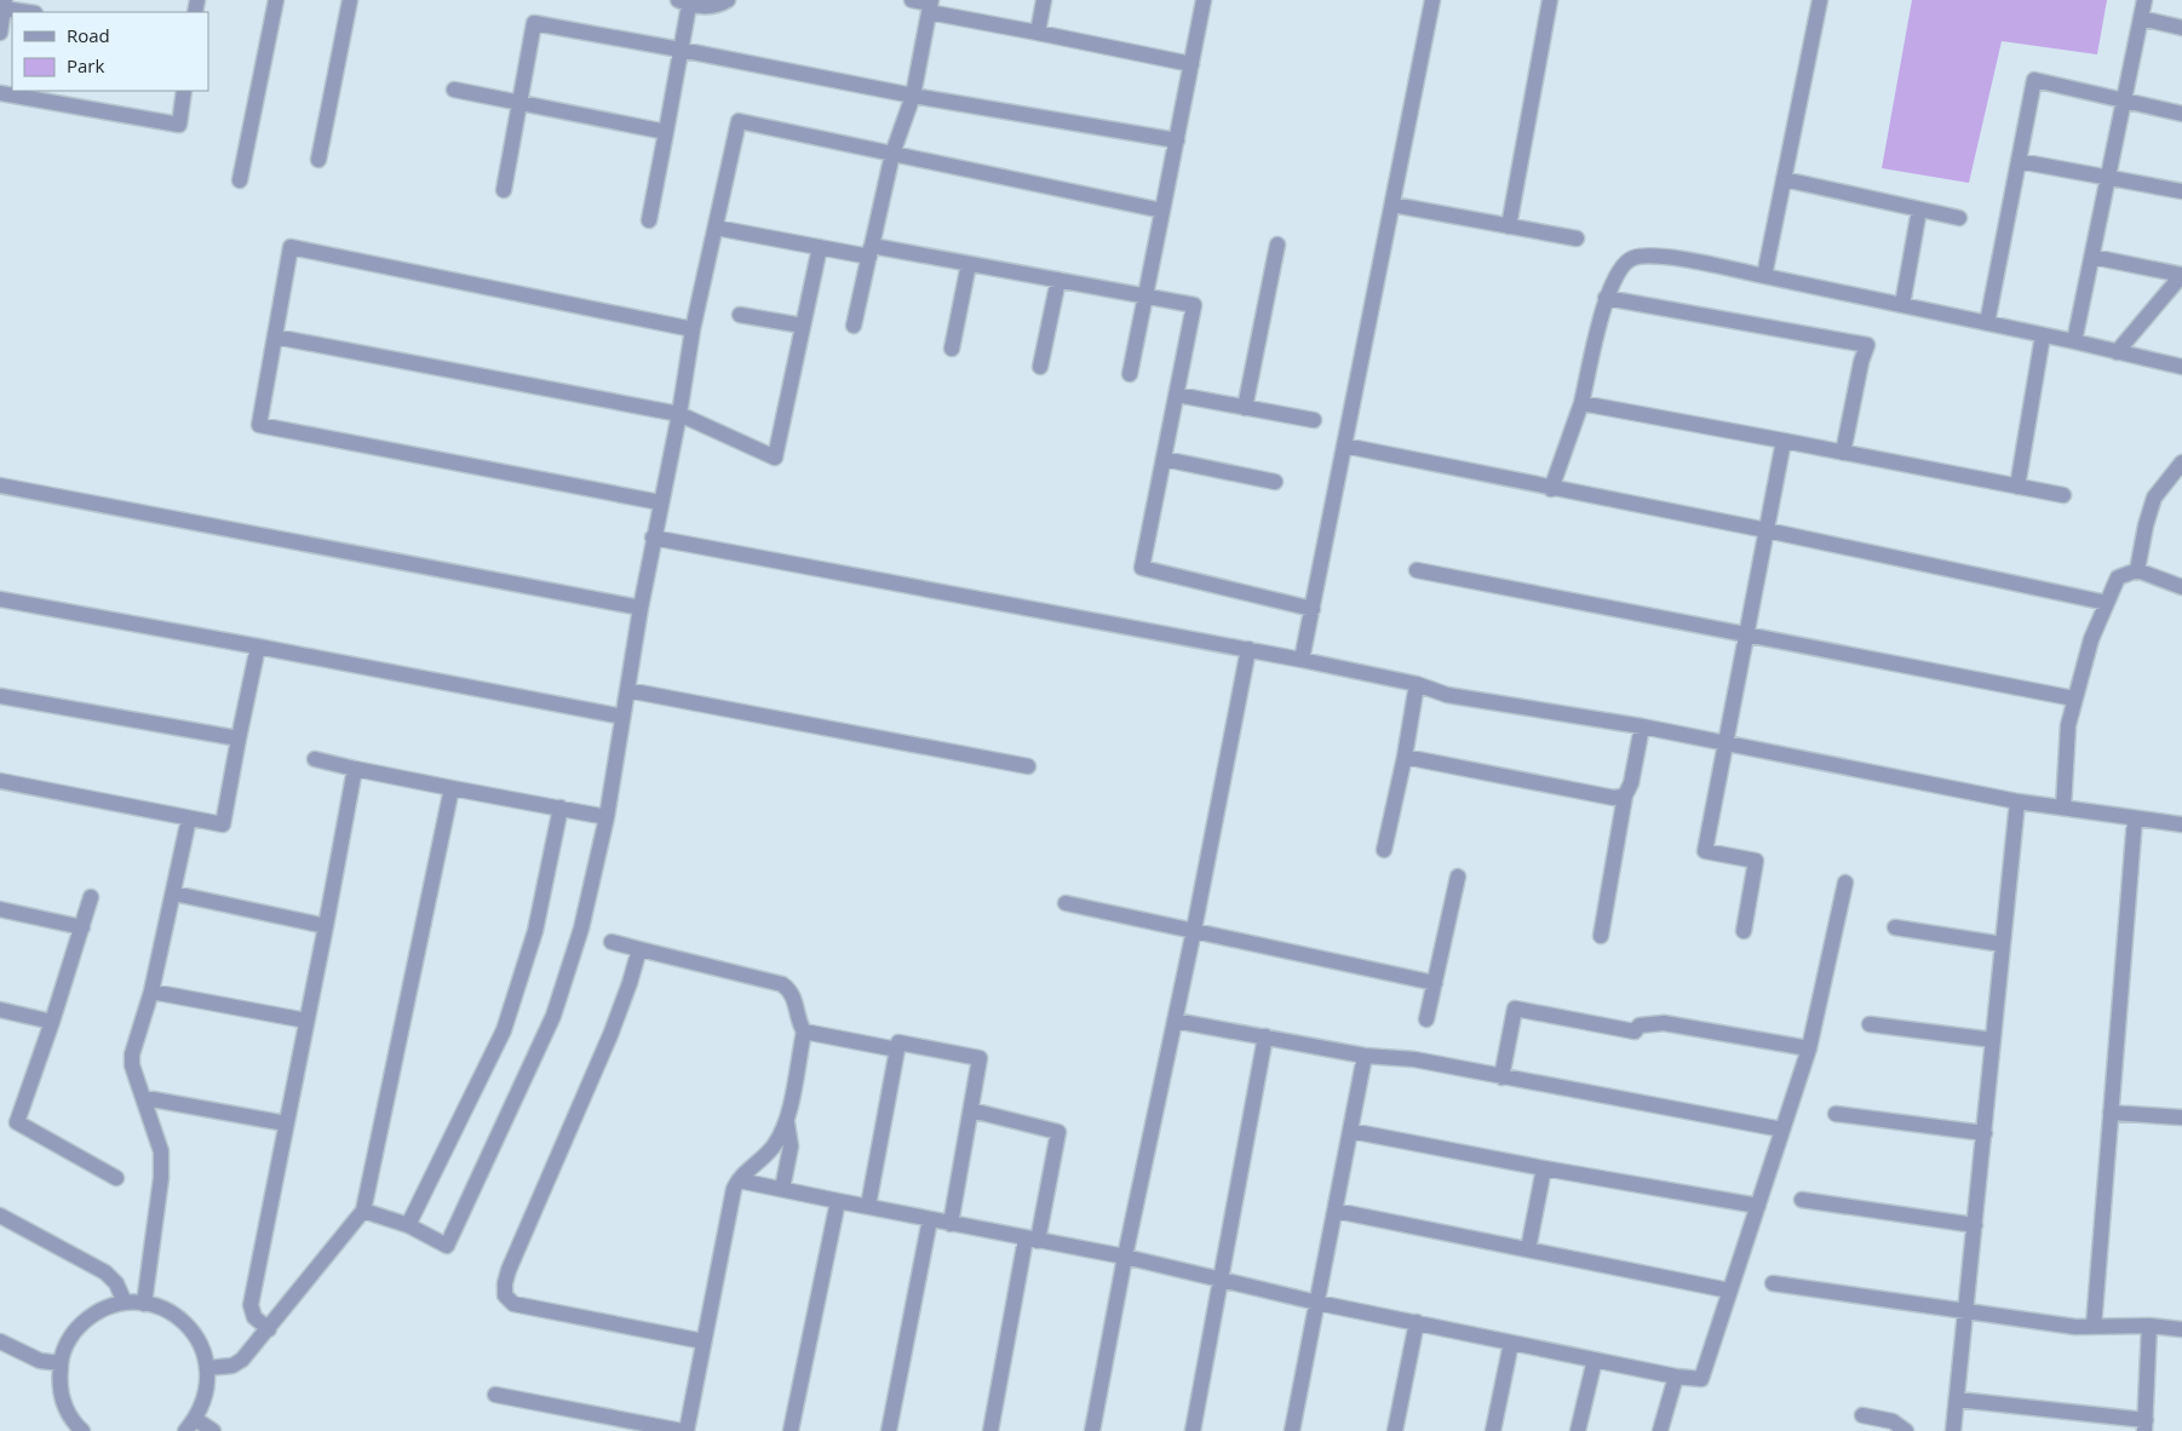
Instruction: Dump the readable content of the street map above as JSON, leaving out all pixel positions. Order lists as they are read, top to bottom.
{
  "legend": ["Road", "Park"]
}
